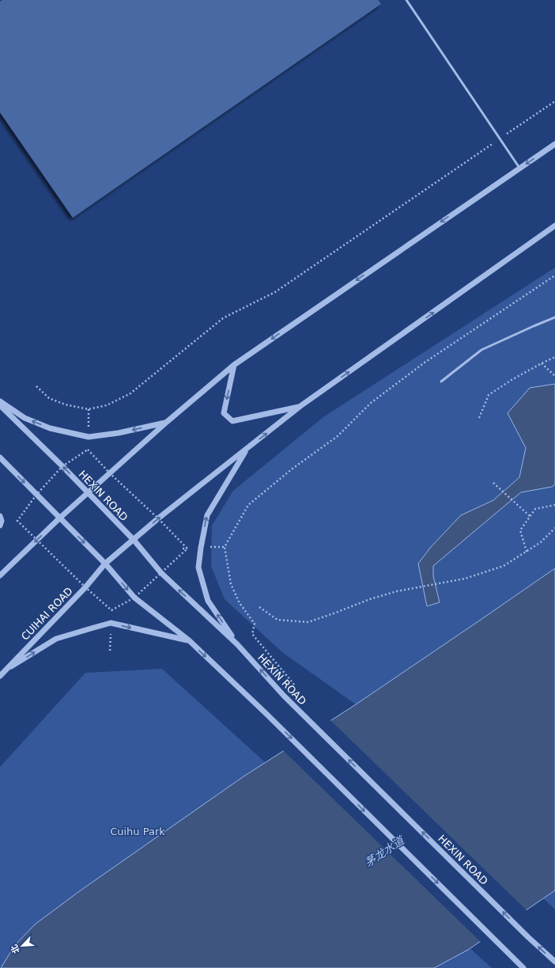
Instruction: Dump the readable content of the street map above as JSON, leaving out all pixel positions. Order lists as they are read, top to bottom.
{
  "streets": {
    "street": ["HEXIN ROAD", "CUIHAI ROAD"]
  },
  "crossings": [
    ["HEXIN ROAD", "CUIHAI ROAD"]
  ],
  "one_way": ["CUIHAI ROAD"],
  "water": ["茅龙水道"],
  "parks": ["Cuihu Park"],
  "north": "bottom left"
}
